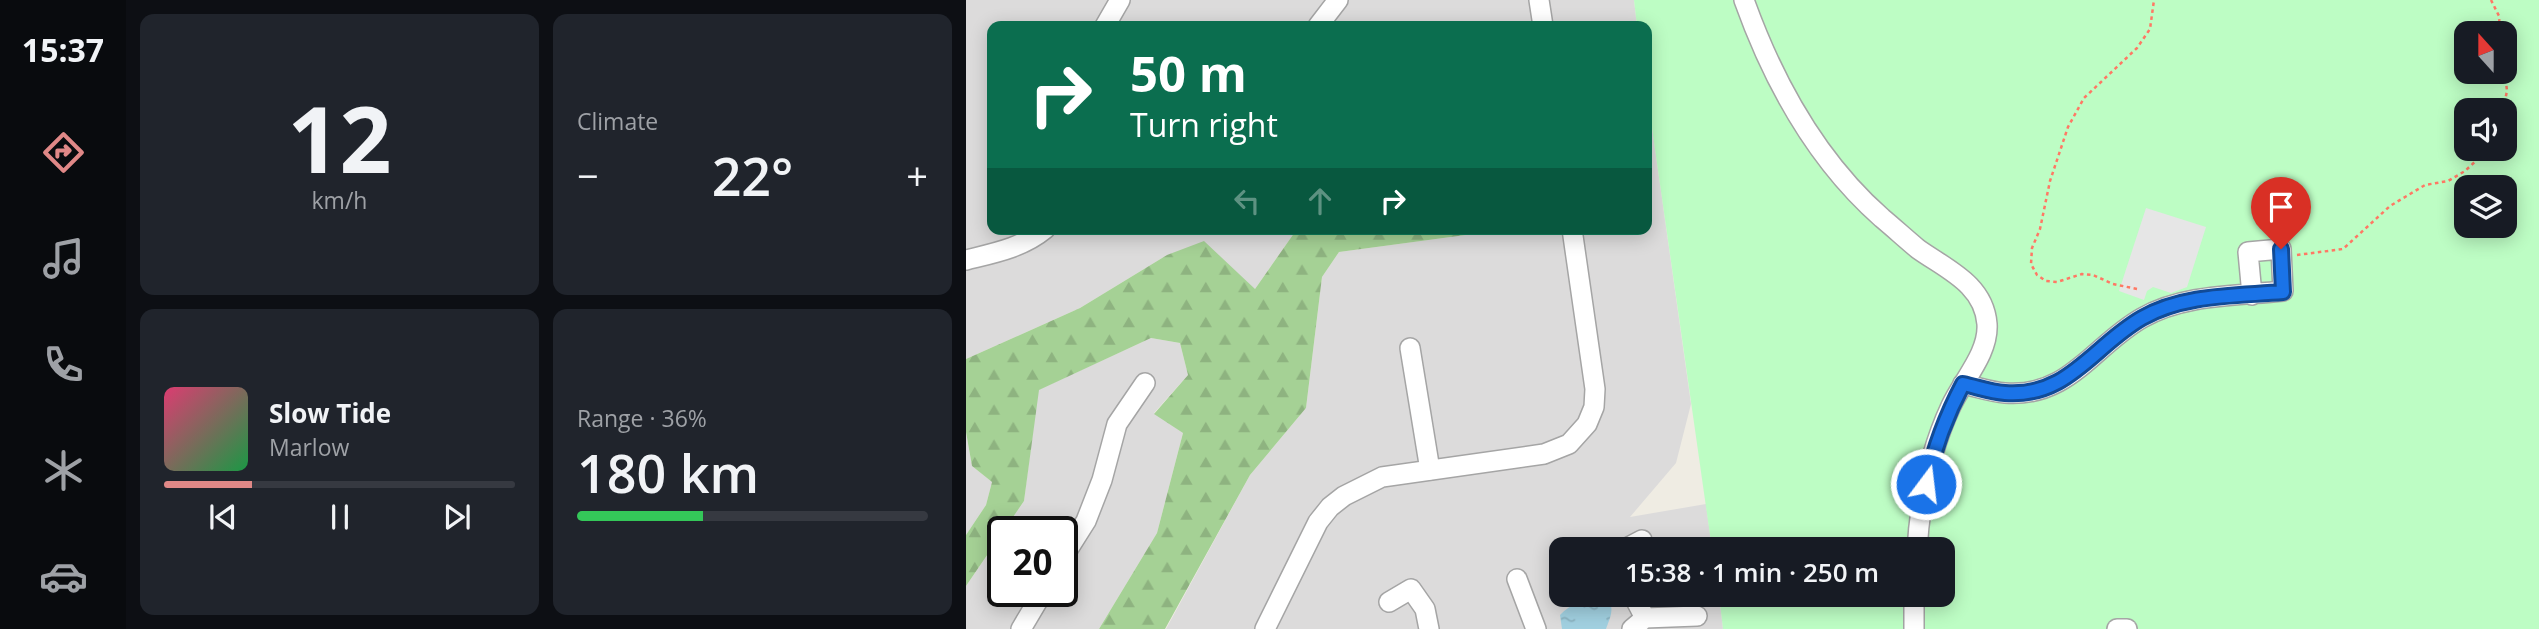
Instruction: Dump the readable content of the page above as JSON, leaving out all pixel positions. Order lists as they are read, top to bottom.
{
  "north": "top",
  "page": {
    "tabs": "15:37",
    "tile": [
      ["12", "km/h"],
      "Climate",
      ["Range · 36%", "180 km"]
    ],
    "turn": ["50 m", "Turn right"],
    "heat": ["−", "22°", "+"],
    "song": ["Slow Tide", "Marlow"],
    "limit": "20",
    "trip": "15:38 · 1 min · 250 m"
  }
}
